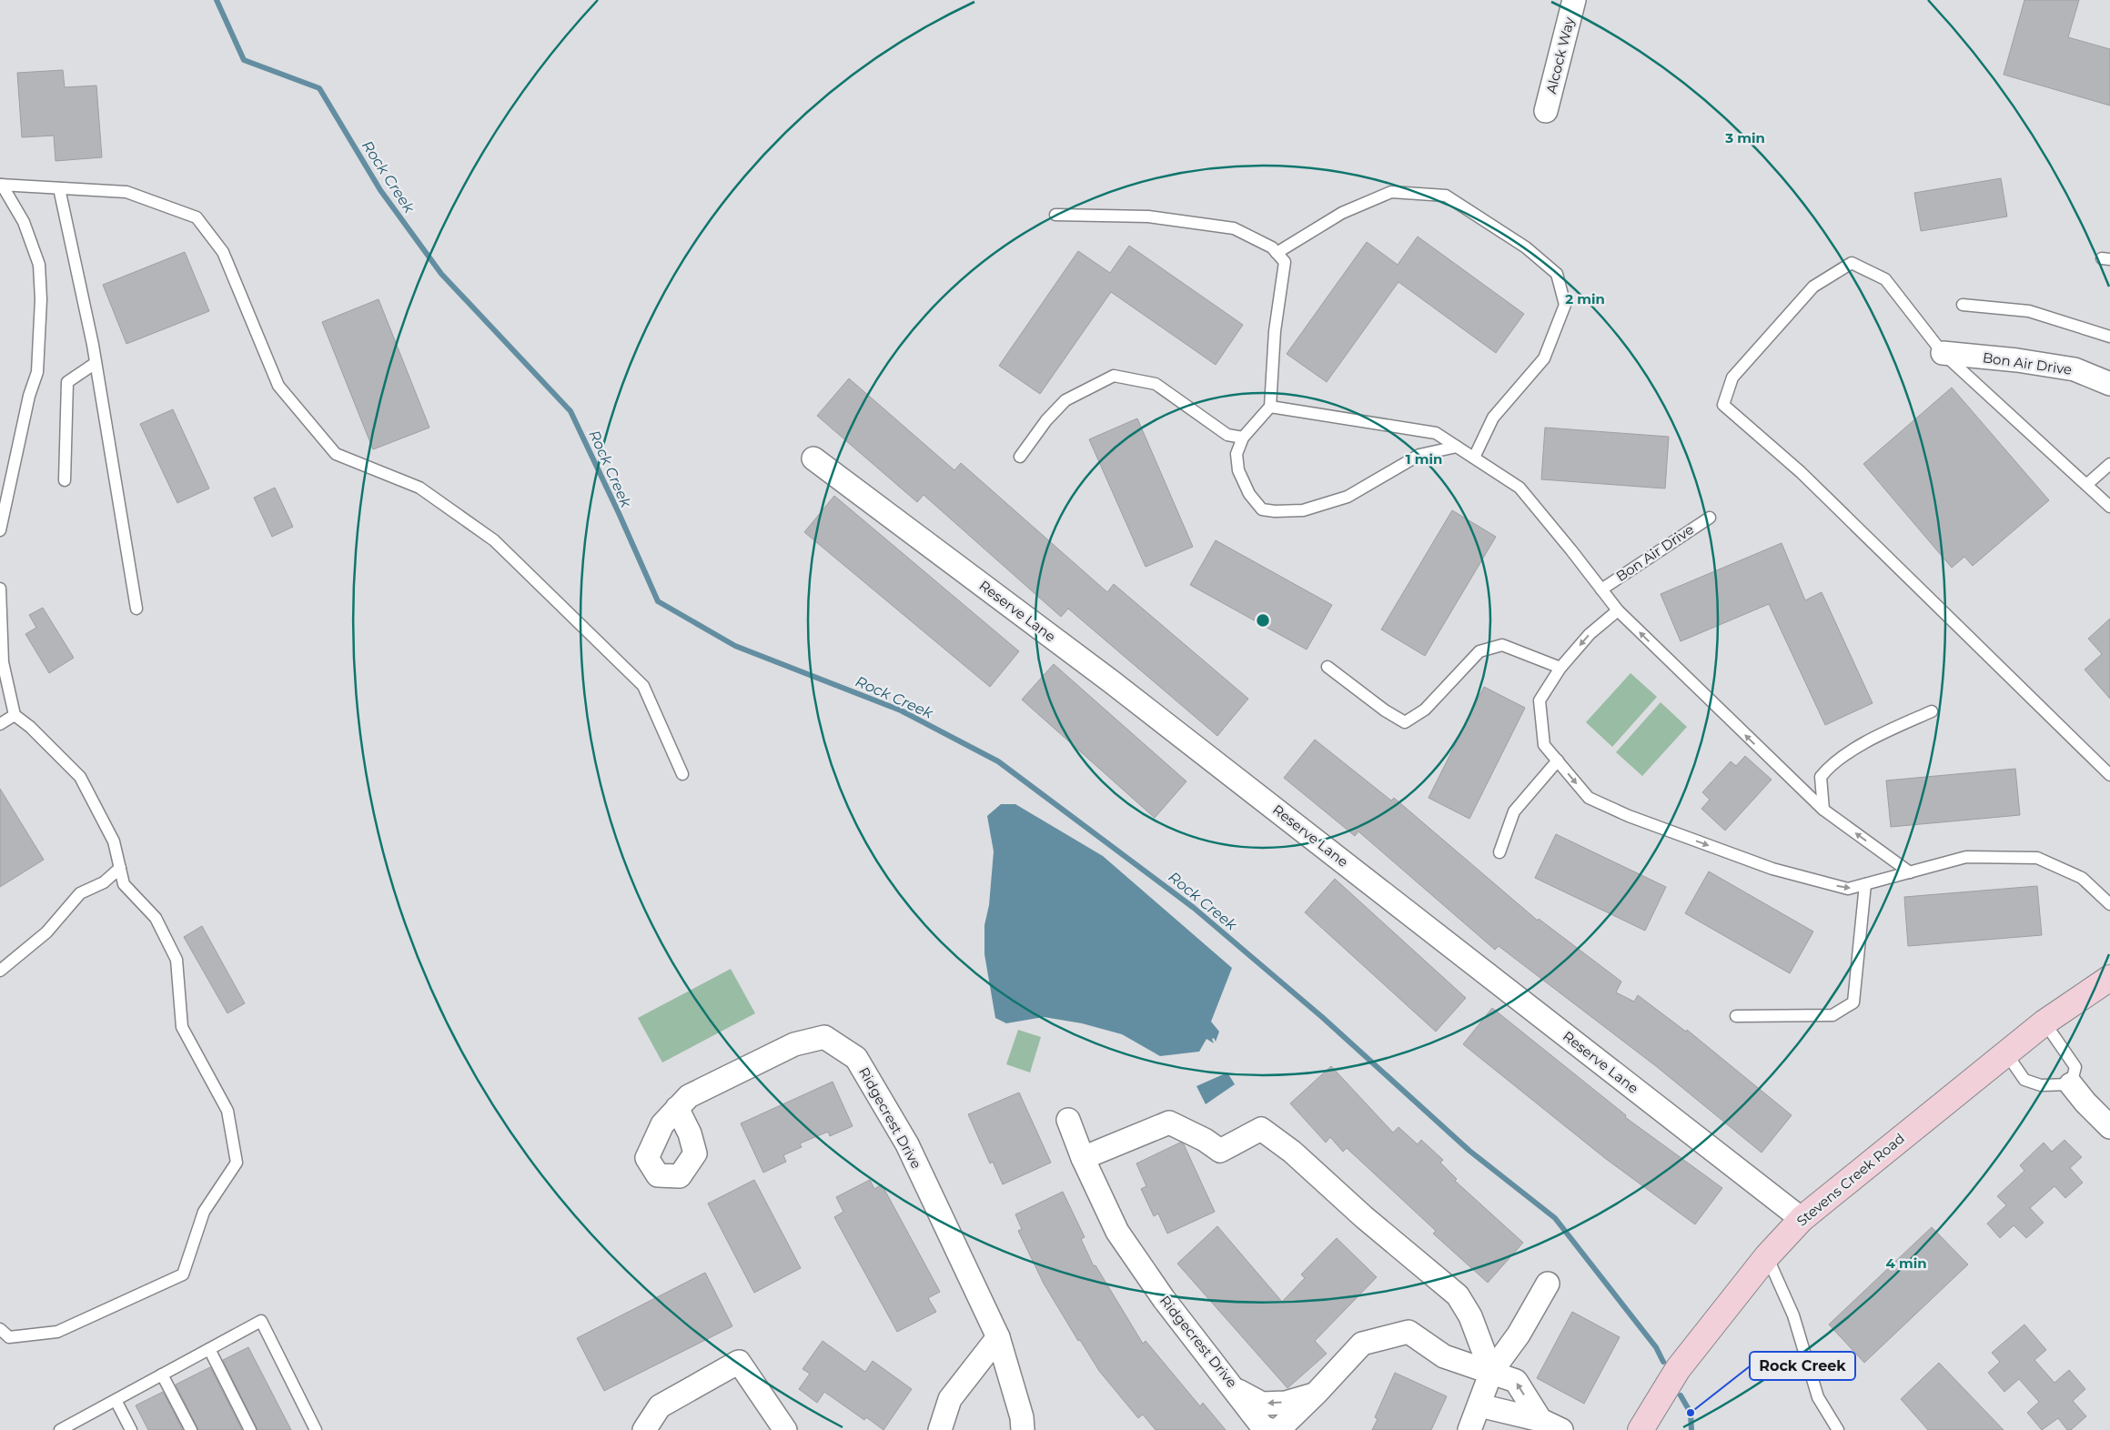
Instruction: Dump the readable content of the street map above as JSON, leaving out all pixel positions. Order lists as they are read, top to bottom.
{
  "streets": {
    "street": [
      "Alcock Way",
      "Bon Air Drive",
      "Reserve Lane",
      "Ridgecrest Drive",
      "Stevens Creek Road"
    ]
  },
  "crossings": [
    ["Reserve Lane", "Stevens Creek Road"]
  ],
  "water": ["Rock Creek"],
  "places": ["Rock Creek"],
  "rings": [
    "3 min",
    "2 min",
    "1 min",
    "4 min"
  ]
}
